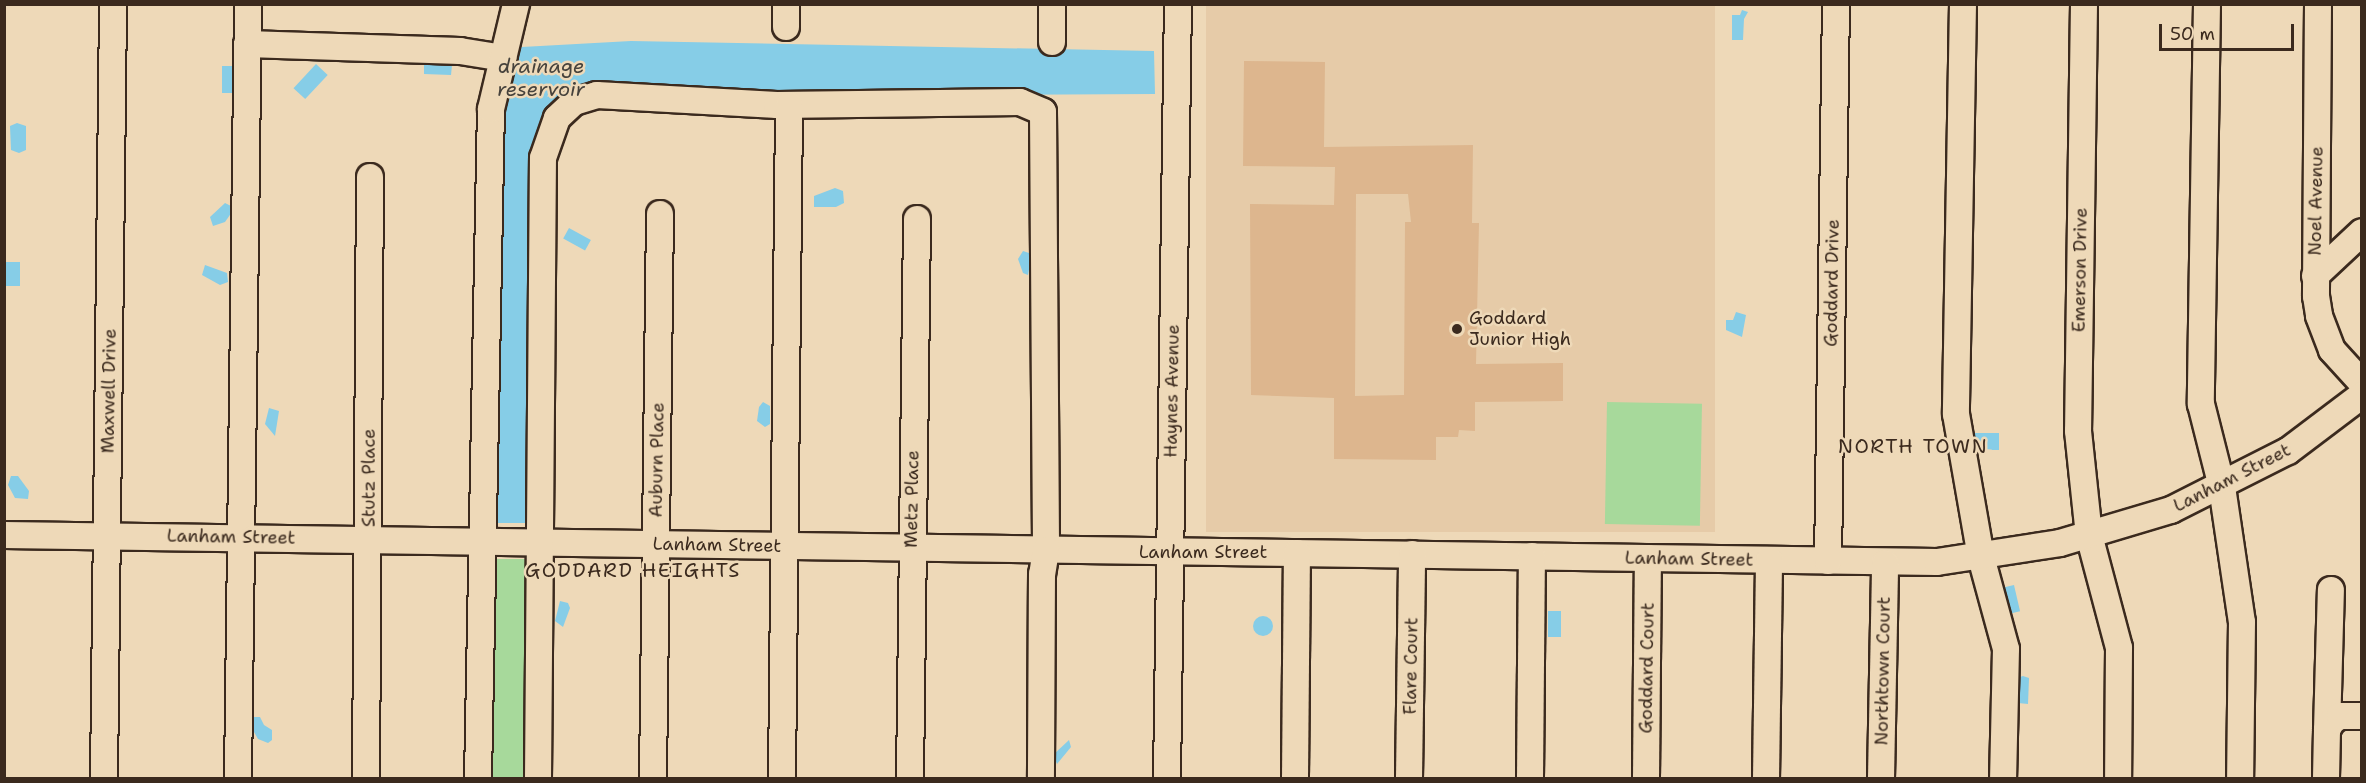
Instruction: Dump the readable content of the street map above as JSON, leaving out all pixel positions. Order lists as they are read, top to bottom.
{
  "streets": {
    "street": [
      "Noel Avenue",
      "Emerson Drive",
      "Goddard Drive",
      "Maxwell Drive",
      "Haynes Avenue",
      "Auburn Place",
      "Stutz Place",
      "Lanham Street",
      "Metz Place",
      "Flare Court",
      "Goddard Court",
      "Northtown Court"
    ]
  },
  "crossings": [
    ["Emerson Drive", "Lanham Street"],
    ["Goddard Drive", "Lanham Street"],
    ["Maxwell Drive", "Lanham Street"],
    ["Haynes Avenue", "Lanham Street"],
    ["Auburn Place", "Lanham Street"],
    ["Stutz Place", "Lanham Street"],
    ["Lanham Street", "Metz Place"],
    ["Lanham Street", "Flare Court"],
    ["Lanham Street", "Goddard Court"],
    ["Lanham Street", "Northtown Court"]
  ],
  "districts": ["NORTH TOWN", "GODDARD HEIGHTS"],
  "water": ["drainage reservoir"],
  "places": ["Goddard Junior High"],
  "scale_bar": "50 m"
}
